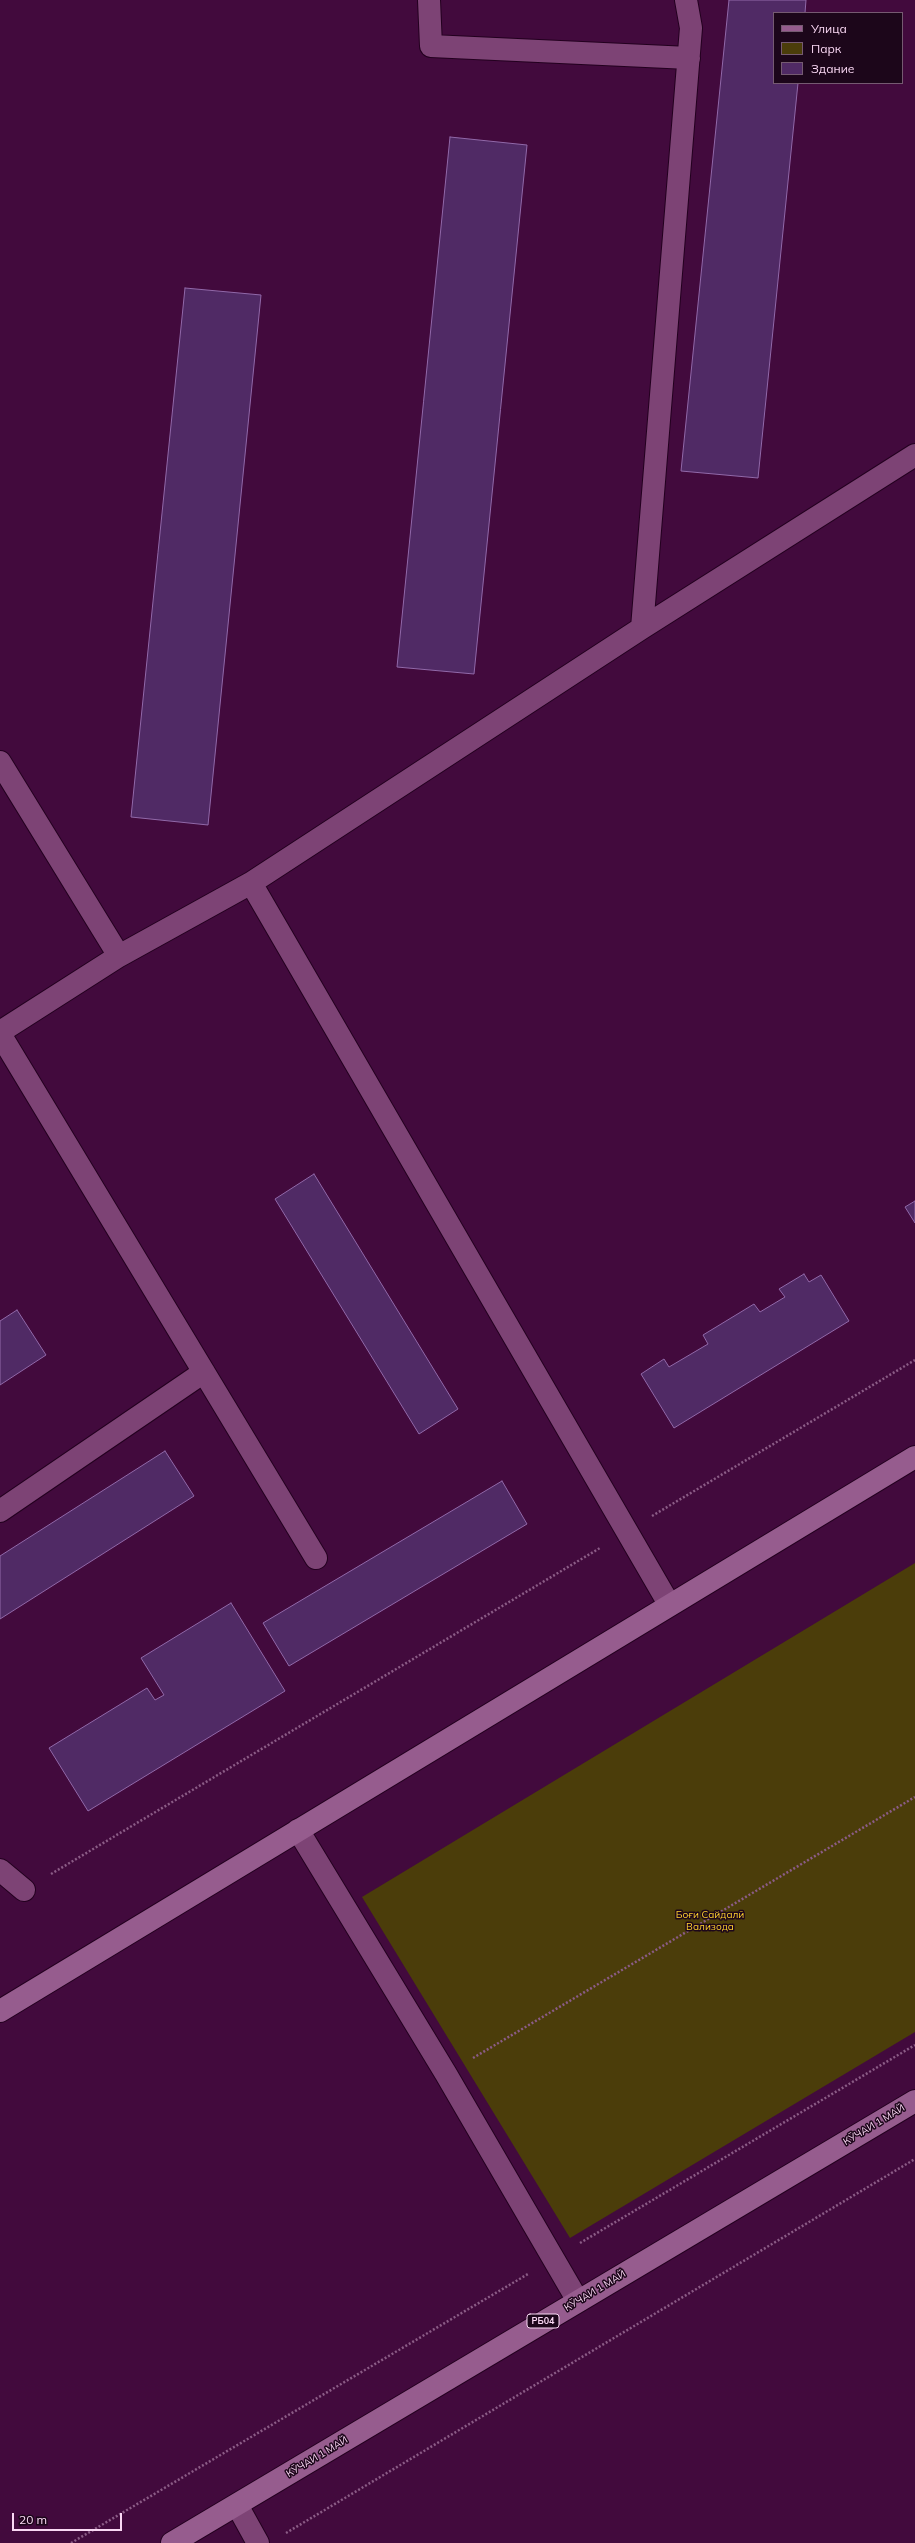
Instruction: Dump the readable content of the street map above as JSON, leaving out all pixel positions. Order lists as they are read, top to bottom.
{
  "streets": {
    "main road": ["КӮЧАИ 1 МАЙ", "РБ04"]
  },
  "parks": ["Боғи Сайдалӣ Вализода"],
  "legend": ["Улица", "Парк", "Здание"],
  "scale_bar": "20 m"
}
